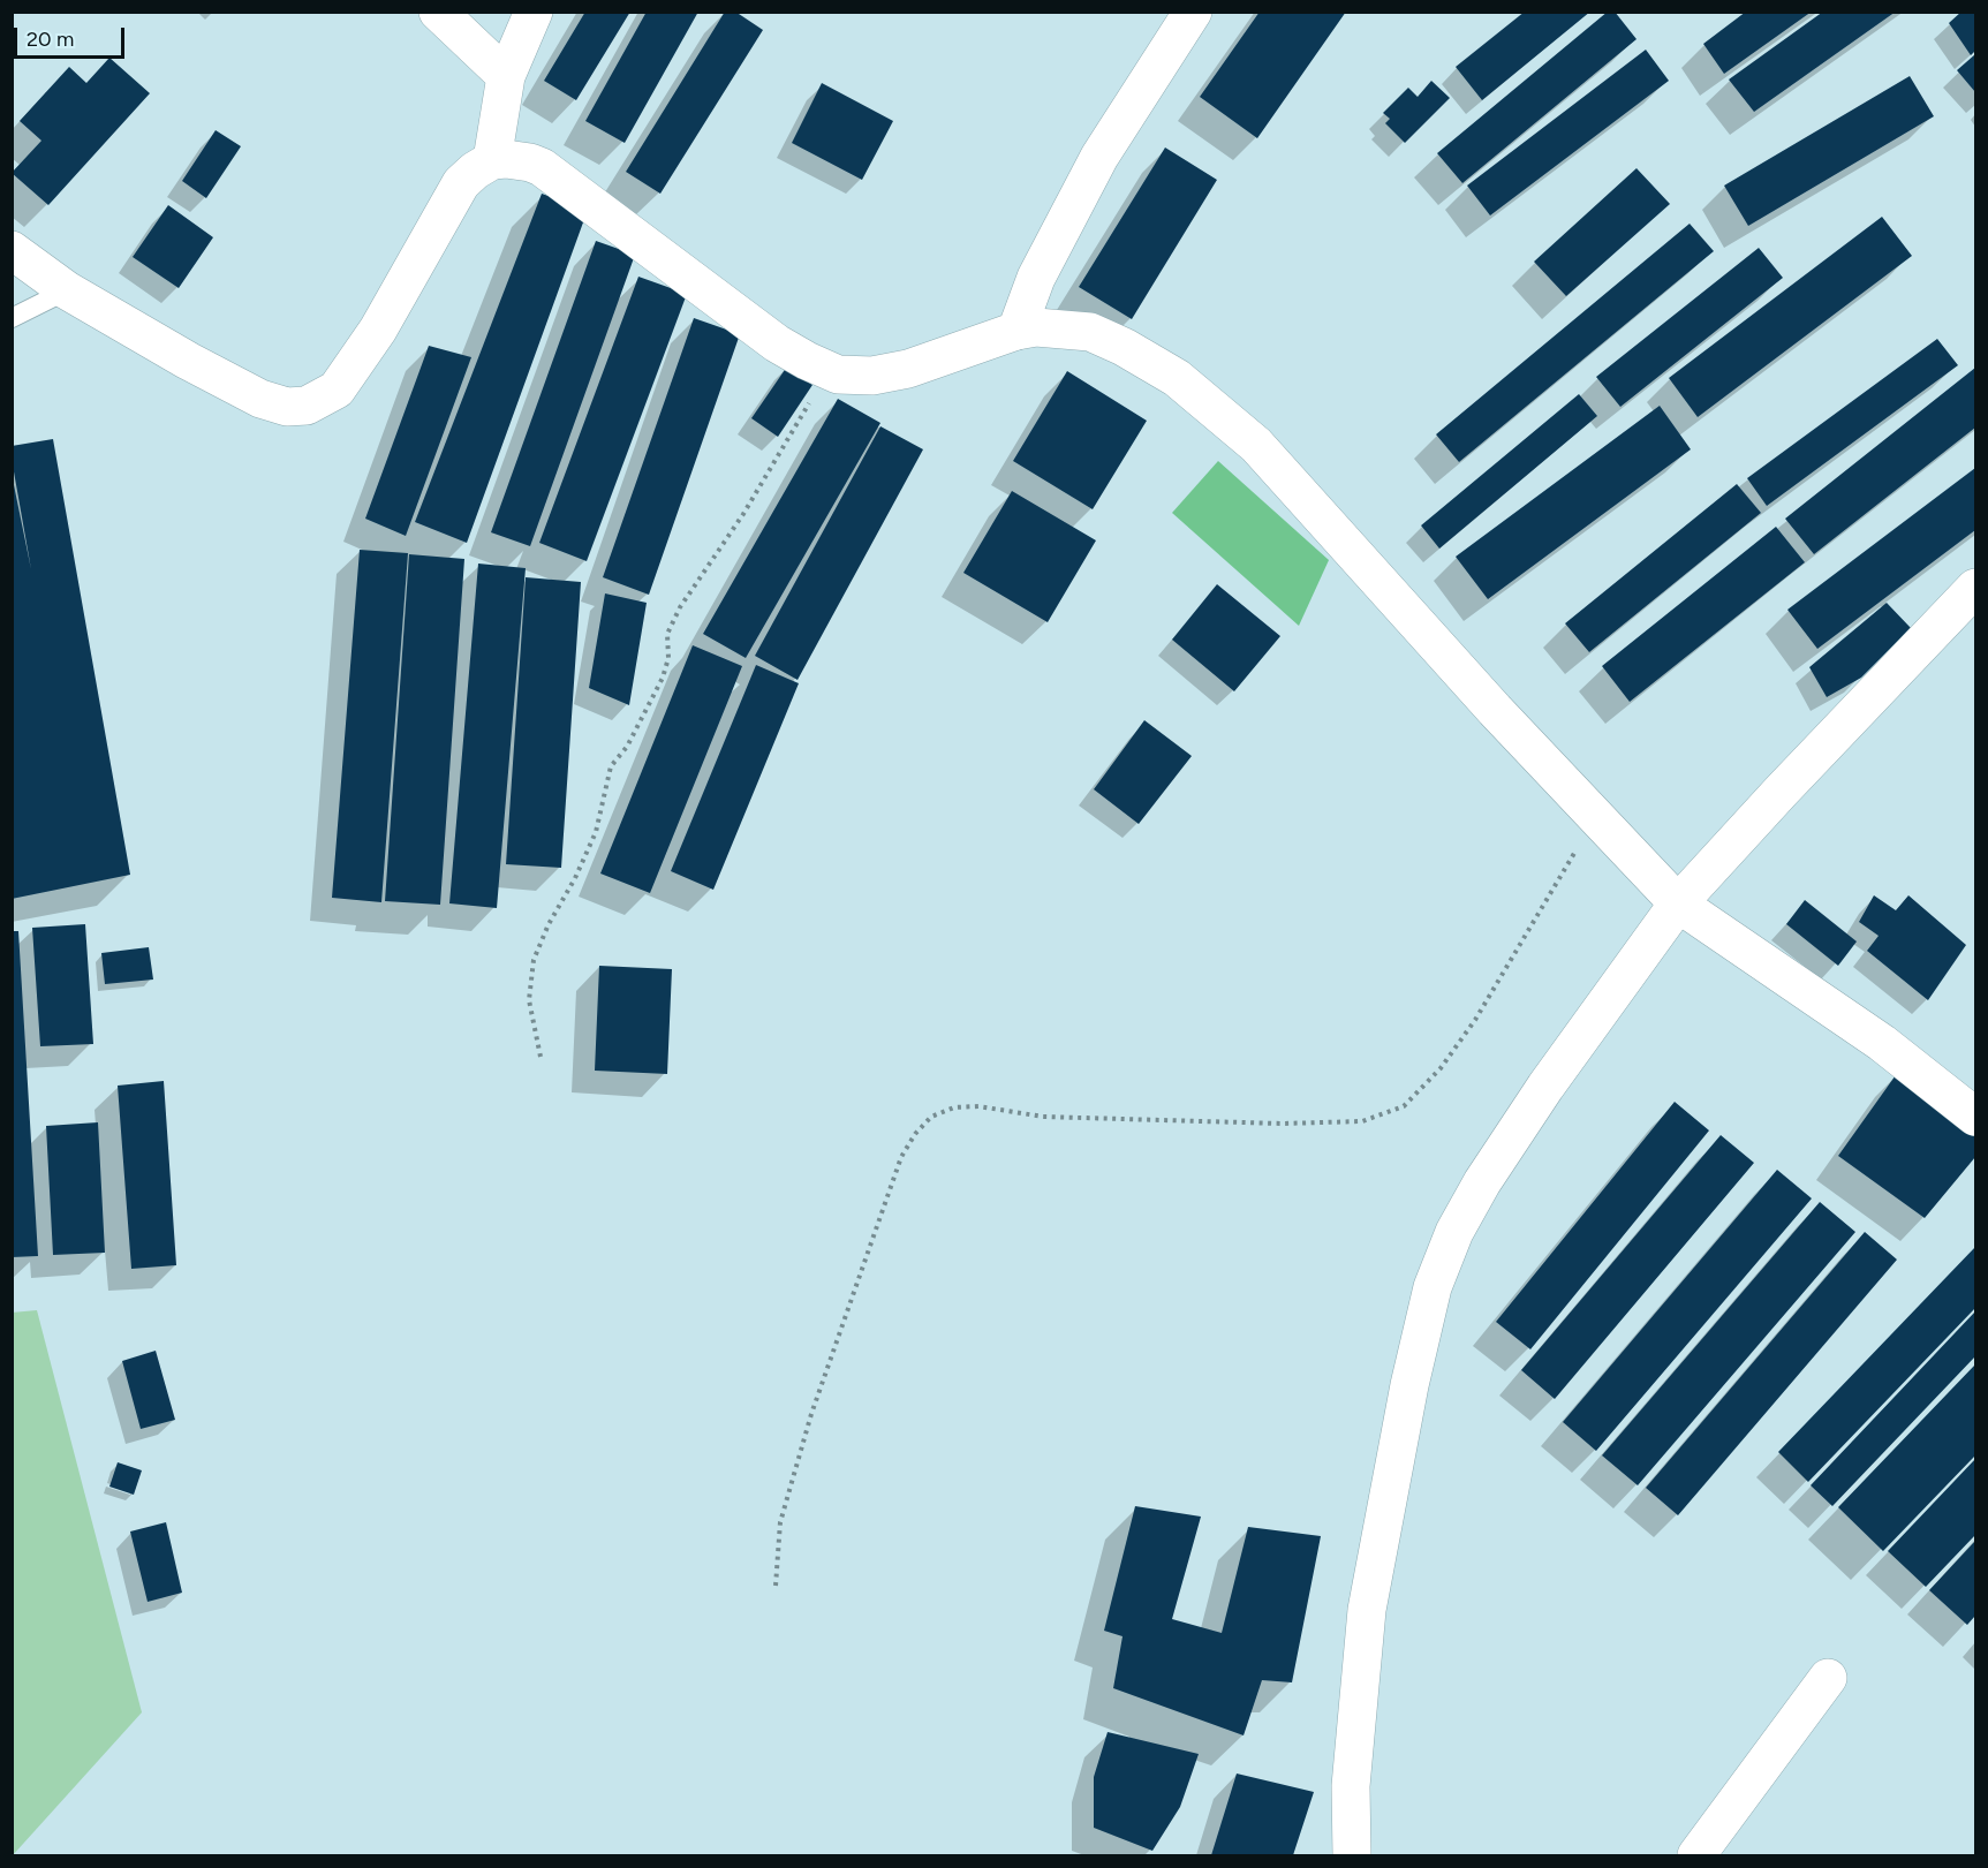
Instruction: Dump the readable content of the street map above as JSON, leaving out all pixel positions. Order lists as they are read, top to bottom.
{
  "scale_bar": "20 m"
}
